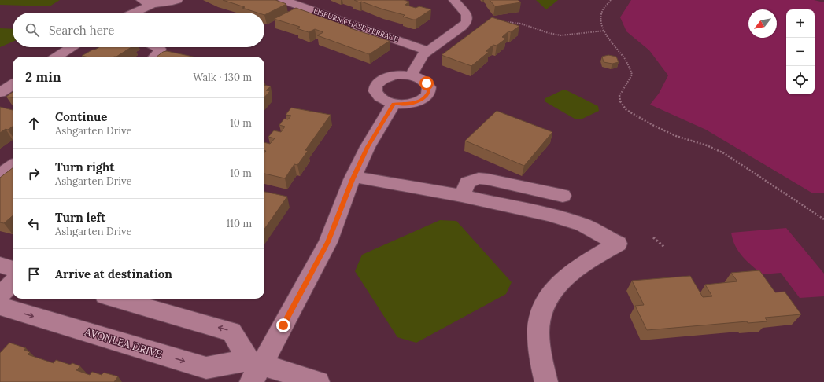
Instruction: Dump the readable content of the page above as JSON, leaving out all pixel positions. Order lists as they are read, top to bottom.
{
  "streets": {
    "street": ["LISBURN CHASE TERRACE", "AVONLEA DRIVE"]
  },
  "north": "bottom left",
  "page": {
    "map_buttons": ["+", "−"],
    "search": "Search here",
    "heading": ["2 min", "Walk · 130 m"],
    "list": [
      ["Continue", "Ashgarten Drive", "10 m"],
      ["Turn right", "Ashgarten Drive", "10 m"],
      ["Turn left", "Ashgarten Drive", "110 m"],
      "Arrive at destination"
    ]
  }
}
